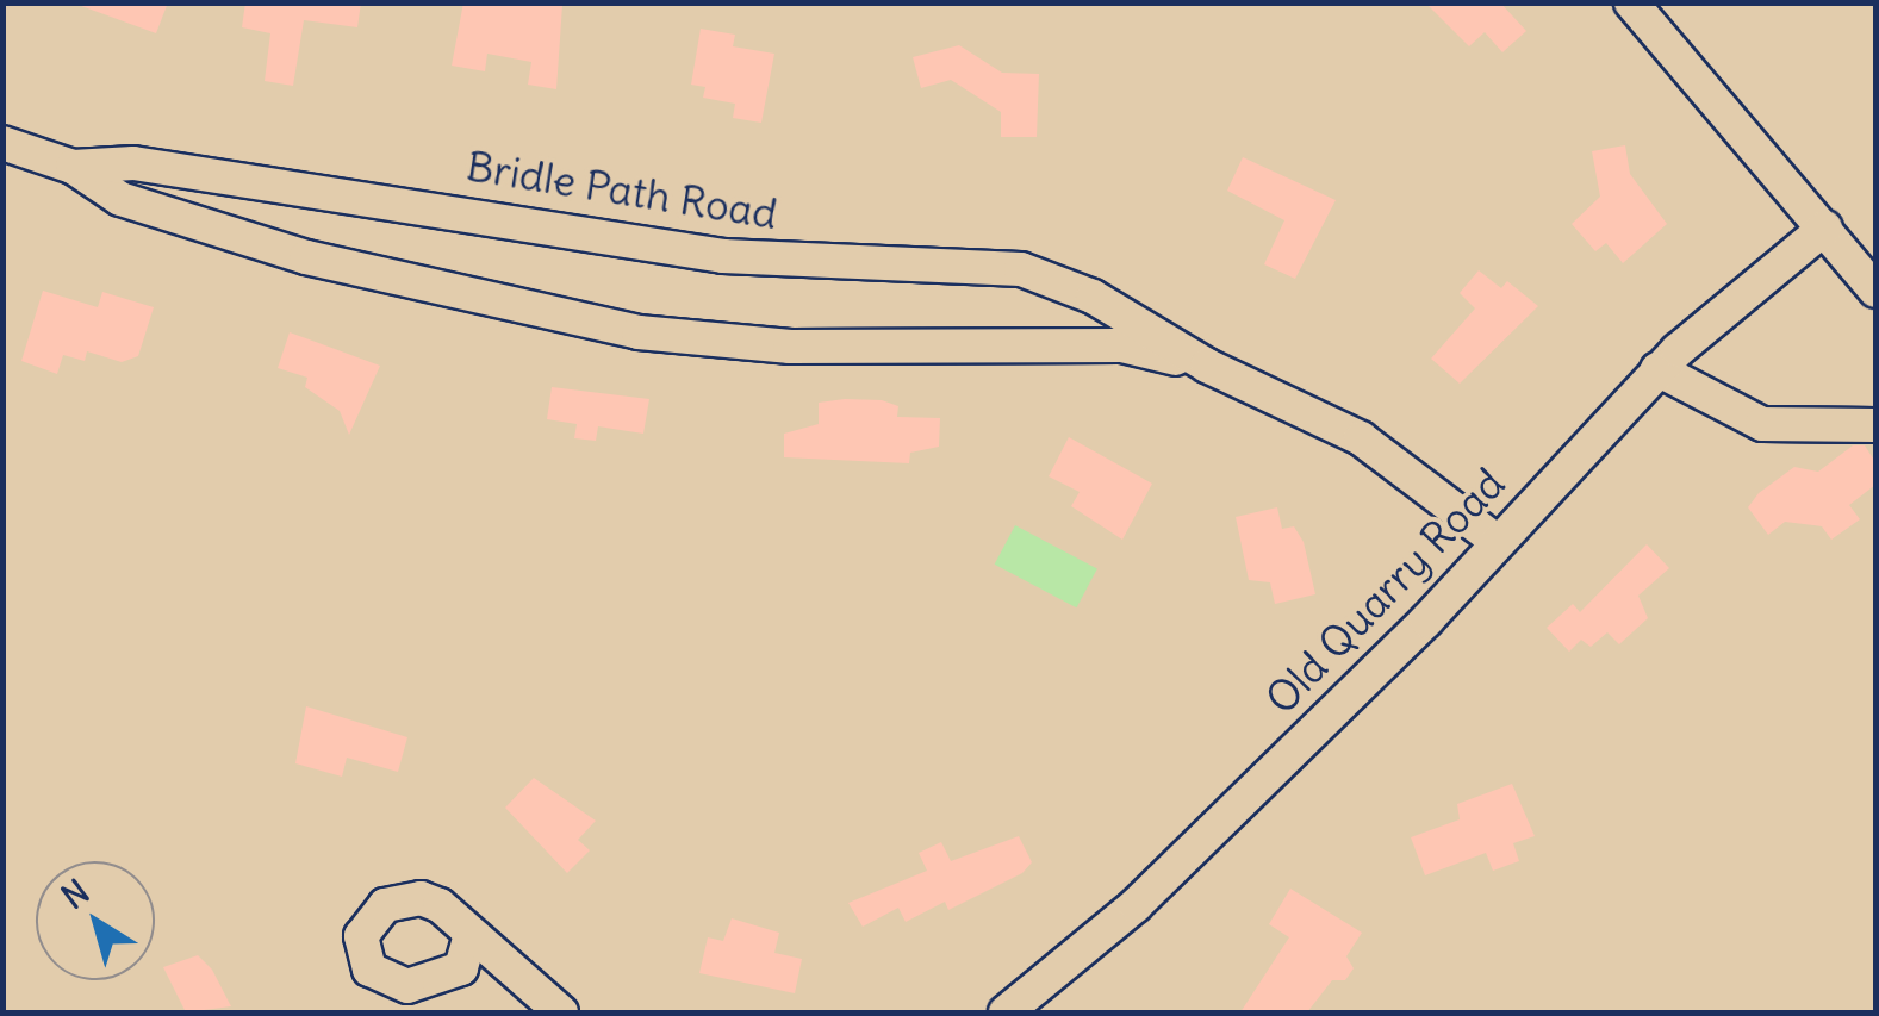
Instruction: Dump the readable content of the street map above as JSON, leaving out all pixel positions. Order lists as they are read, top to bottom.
{
  "streets": {
    "street": ["Bridle Path Road", "Old Quarry Road"]
  },
  "crossings": [
    ["Bridle Path Road", "Old Quarry Road"]
  ],
  "north": "top left"
}
